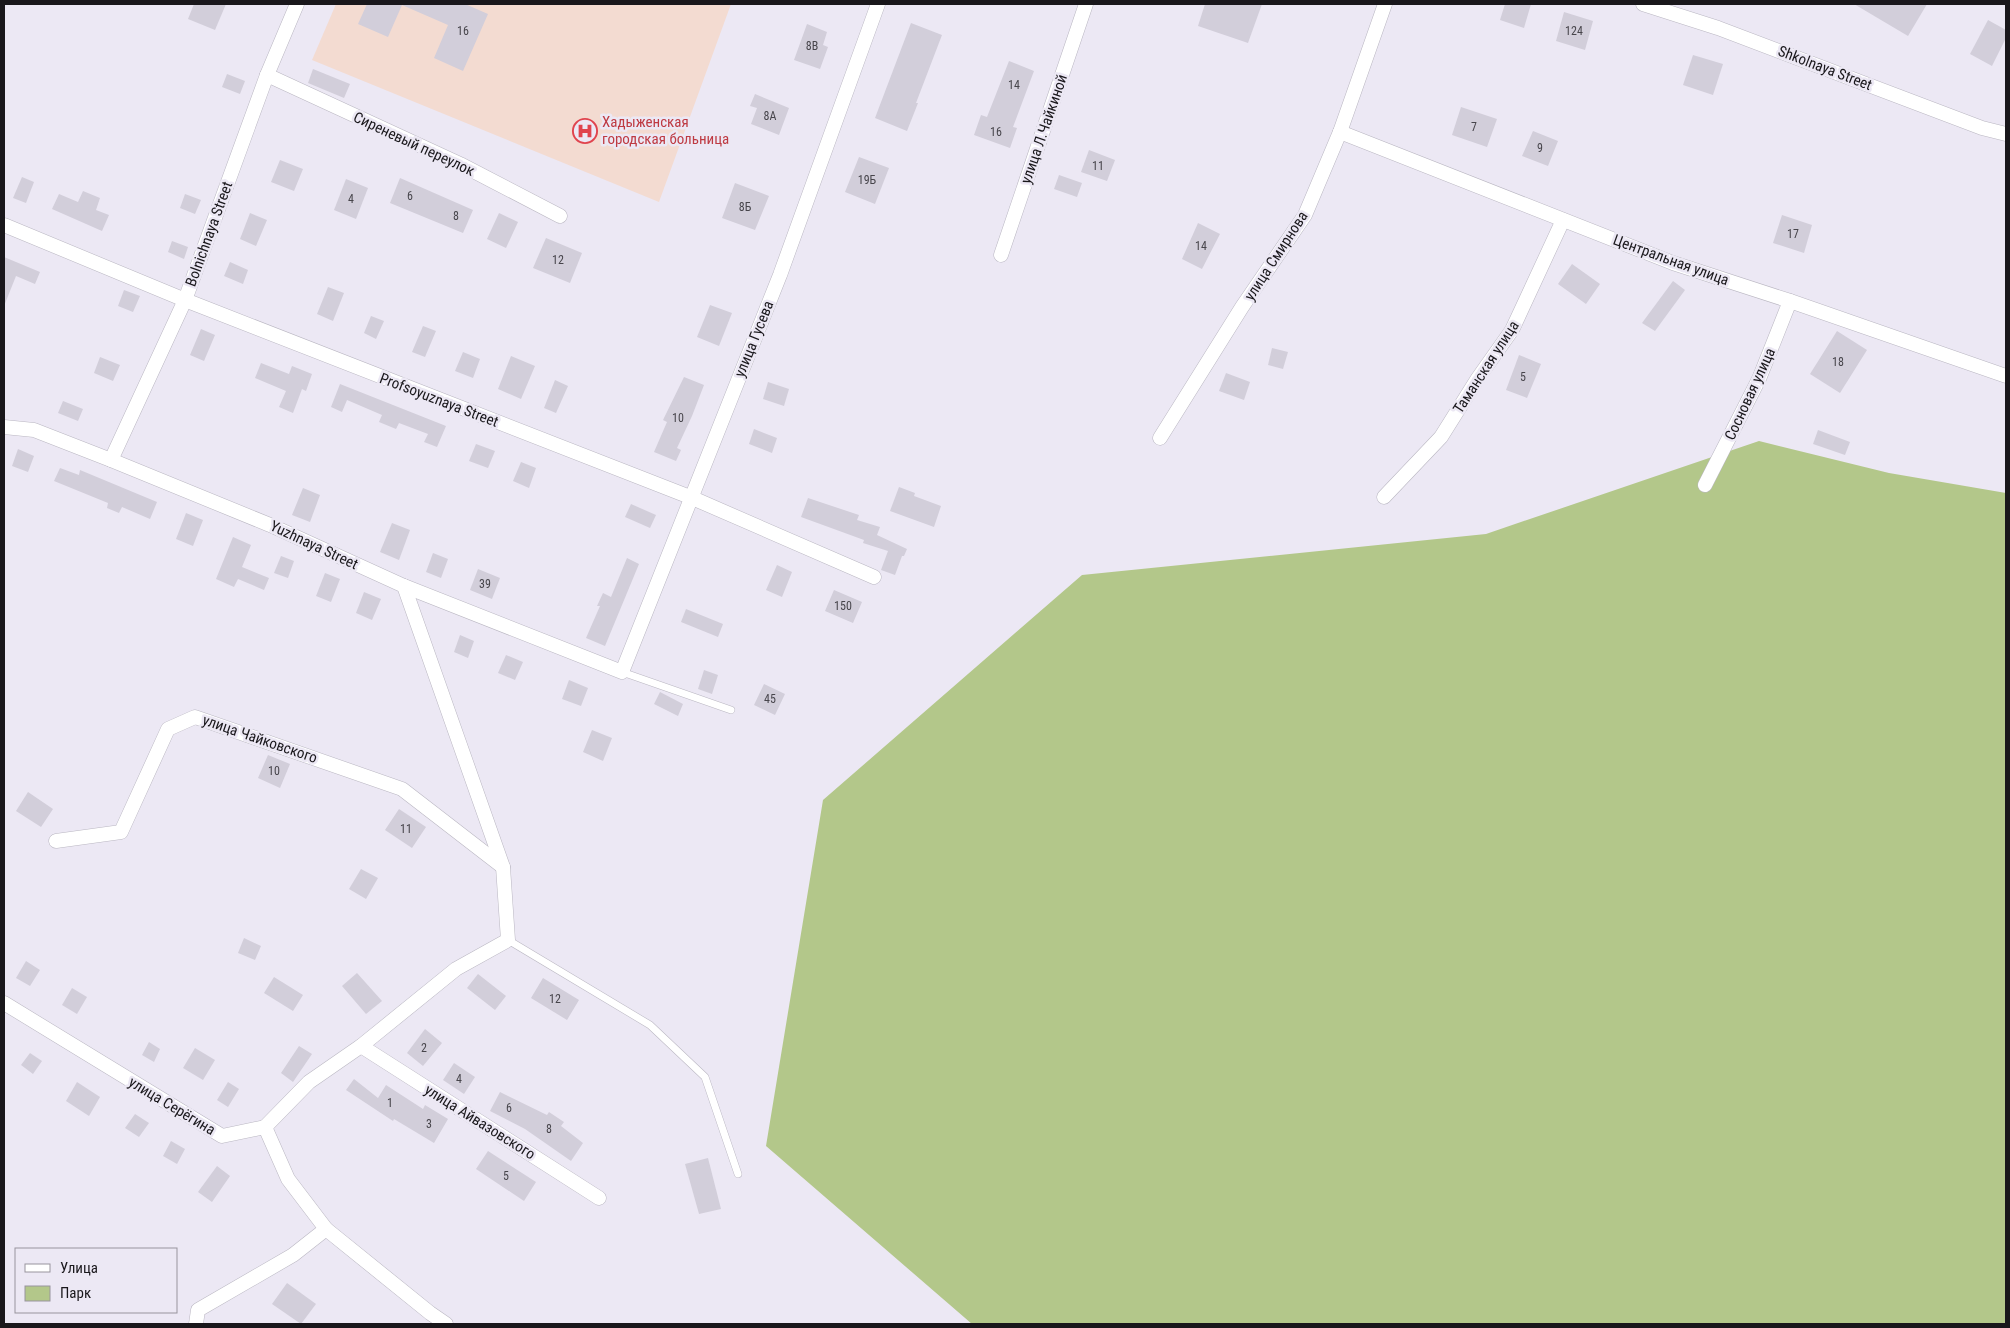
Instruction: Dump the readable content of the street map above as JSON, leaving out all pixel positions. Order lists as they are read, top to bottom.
{
  "streets": {
    "street": [
      "Shkolnaya Street",
      "улица Л.Чайкиной",
      "Сиреневый переулок",
      "Bolnichnaya Street",
      "улица Смирнова",
      "Центральная улица",
      "улица Гусева",
      "Таманская улица",
      "Сосновая улица",
      "Profsoyuznaya Street",
      "Yuzhnaya Street",
      "улица Чайковского",
      "улица Серёгина",
      "улица Айвазовского"
    ]
  },
  "crossings": [
    ["Сиреневый переулок", "Bolnichnaya Street"],
    ["Bolnichnaya Street", "Profsoyuznaya Street"],
    ["Bolnichnaya Street", "Yuzhnaya Street"],
    ["улица Смирнова", "Центральная улица"],
    ["Центральная улица", "Таманская улица"],
    ["Центральная улица", "Сосновая улица"],
    ["улица Гусева", "Profsoyuznaya Street"],
    ["улица Гусева", "Yuzhnaya Street"]
  ],
  "places": {
    "hospital": ["Хадыженская городская больница"]
  },
  "house_numbers": [
    "16",
    "124",
    "8В",
    "14",
    "8А",
    "7",
    "16",
    "9",
    "11",
    "19Б",
    "6",
    "4",
    "8Б",
    "8",
    "17",
    "14",
    "12",
    "18",
    "5",
    "10",
    "39",
    "150",
    "45",
    "10",
    "11",
    "12",
    "2",
    "4",
    "1",
    "6",
    "3",
    "8",
    "5"
  ],
  "legend": ["Улица", "Парк"]
}
